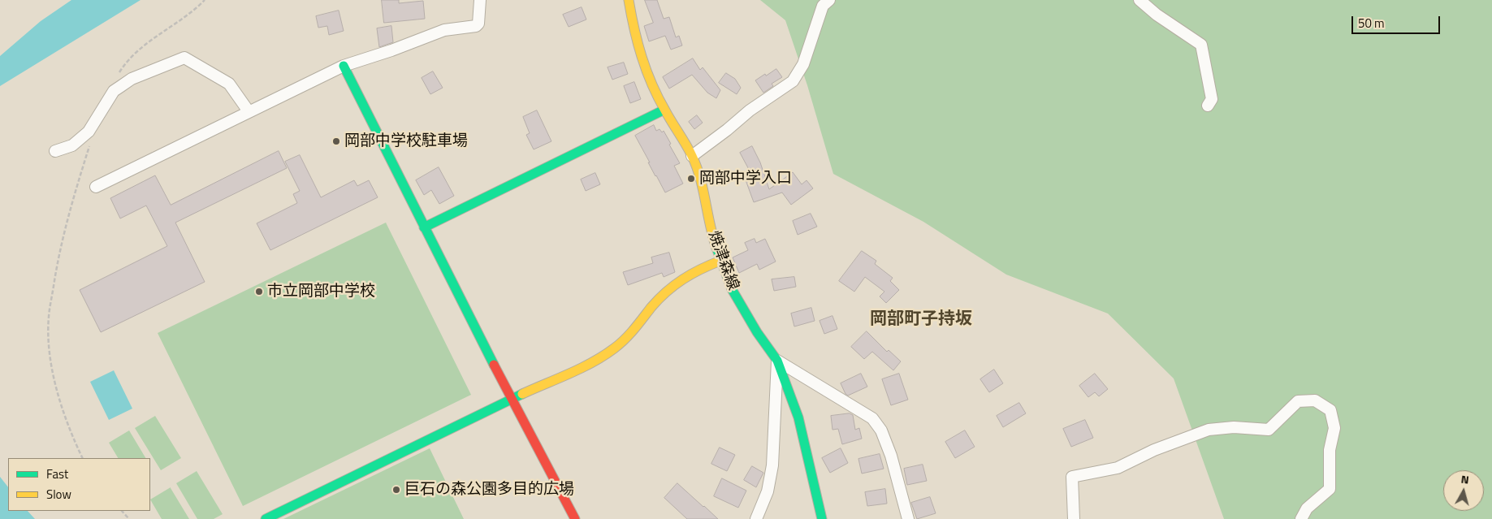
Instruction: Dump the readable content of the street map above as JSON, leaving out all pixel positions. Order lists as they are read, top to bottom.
{
  "streets": {
    "street": ["焼津森線"]
  },
  "districts": ["岡部町子持坂"],
  "places": [
    "岡部中学校駐車場",
    "岡部中学入口",
    "市立岡部中学校",
    "巨石の森公園多目的広場"
  ],
  "legend": ["Fast", "Slow"],
  "scale_bar": "50 m",
  "north": "top"
}
